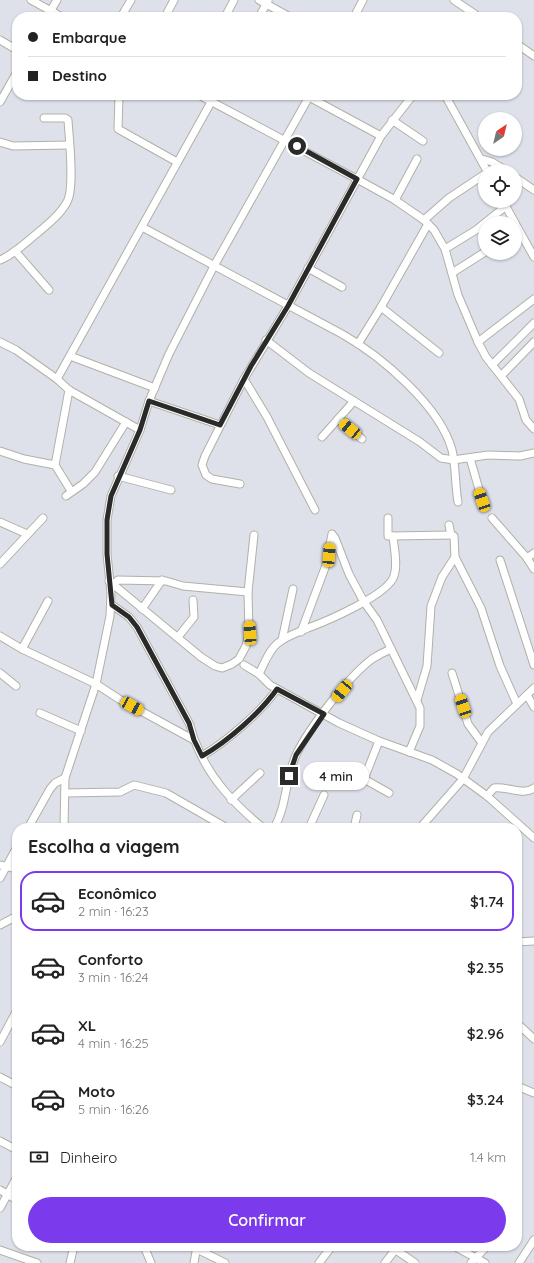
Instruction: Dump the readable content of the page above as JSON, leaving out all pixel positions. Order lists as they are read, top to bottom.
{
  "north": "top right",
  "page": {
    "banner": ["Embarque", "Destino"],
    "bubble": "4 min",
    "heading": "Escolha a viagem",
    "list": [
      {
        "name": "Econômico",
        "note": "2 min · 16:23",
        "value": "$1.74"
      },
      {
        "name": "Conforto",
        "note": "3 min · 16:24",
        "value": "$2.35"
      },
      {
        "name": "XL",
        "note": "4 min · 16:25",
        "value": "$2.96"
      },
      {
        "name": "Moto",
        "note": "5 min · 16:26",
        "value": "$3.24"
      }
    ],
    "pay": ["Dinheiro", "1.4 km"],
    "buttons": "Confirmar"
  }
}
